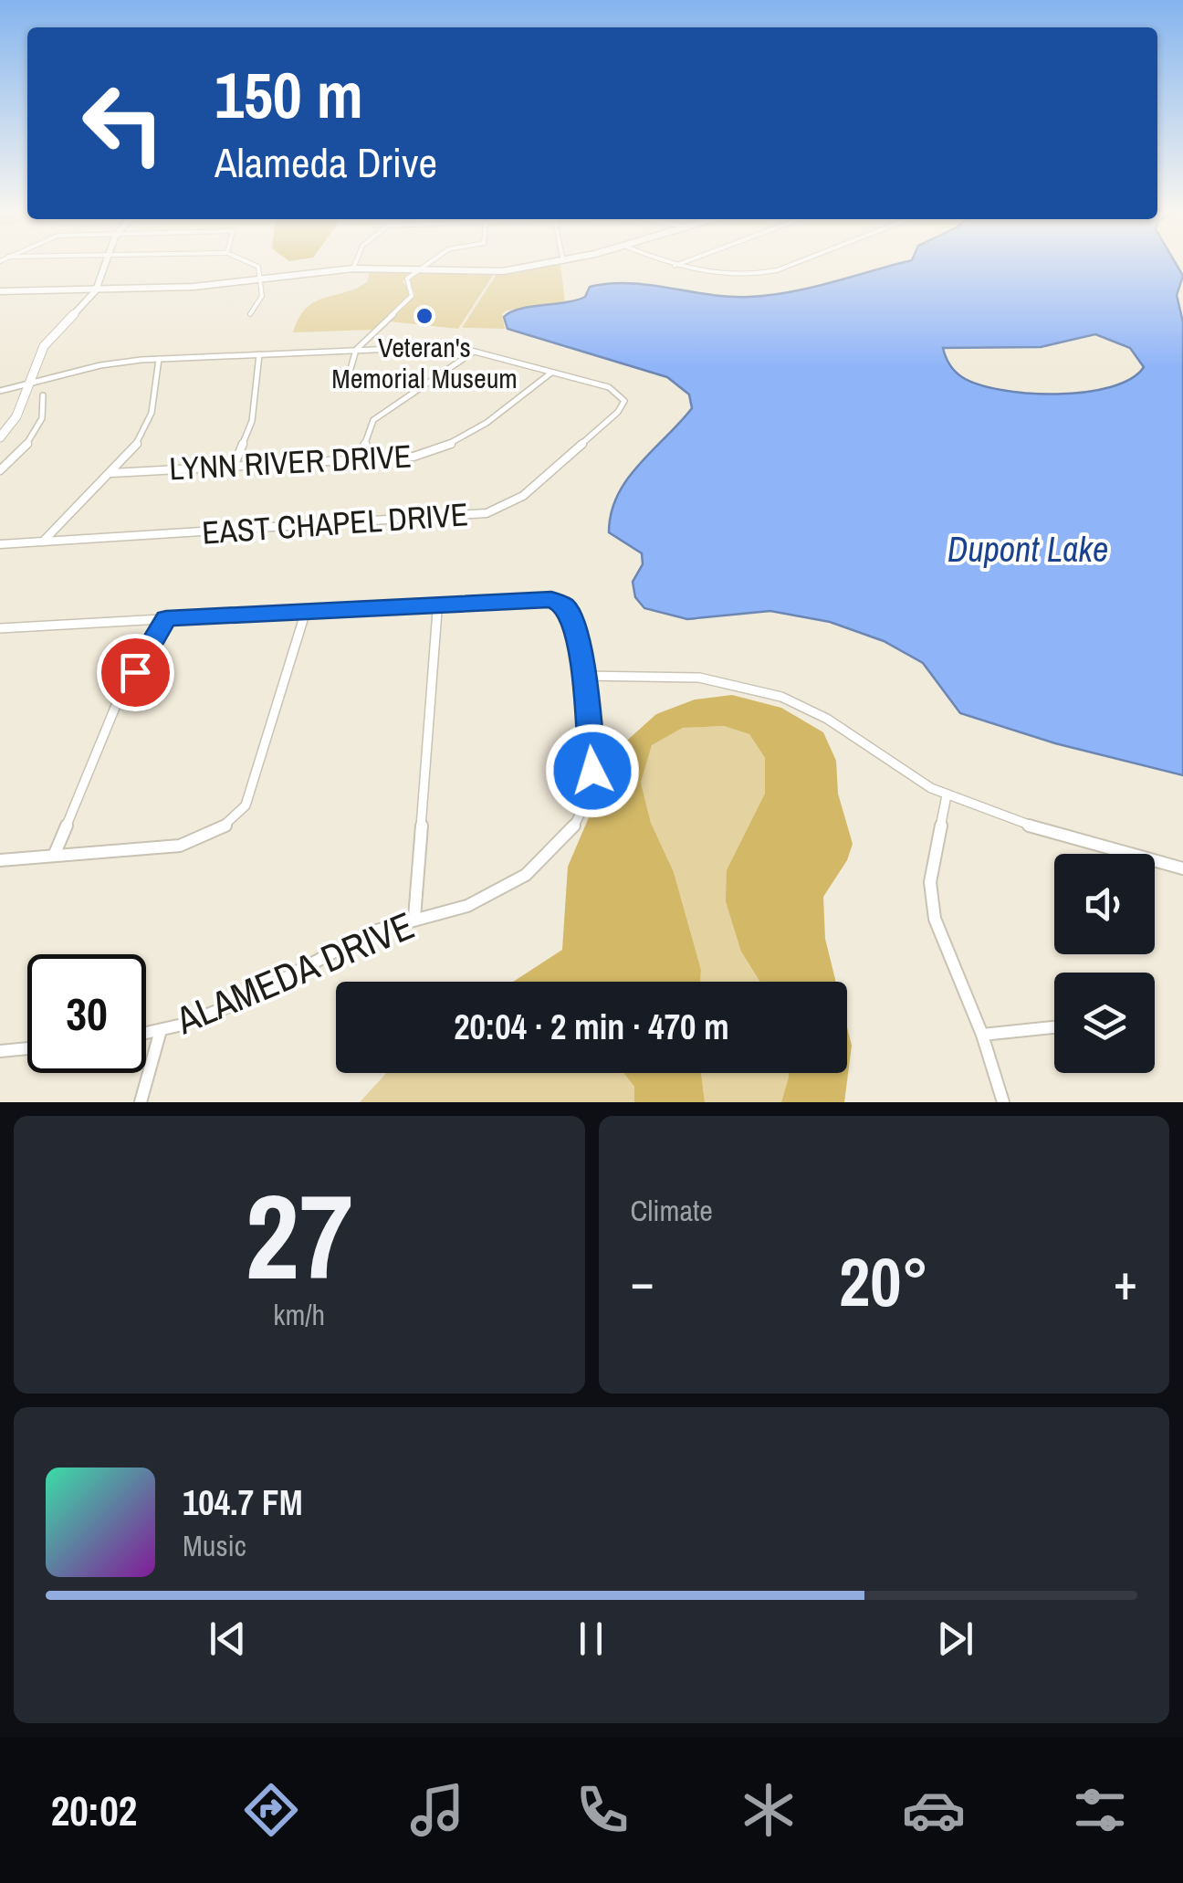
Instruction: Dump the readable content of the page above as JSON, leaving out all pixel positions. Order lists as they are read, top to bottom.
{
  "streets": {
    "street": ["LYNN RIVER DRIVE", "EAST CHAPEL DRIVE", "ALAMEDA DRIVE"]
  },
  "crossings": [
    ["LYNN RIVER DRIVE", "EAST CHAPEL DRIVE"]
  ],
  "water": ["Dupont Lake"],
  "places": ["Veteran's Memorial Museum"],
  "page": {
    "turn": ["150 m", "Alameda Drive"],
    "limit": "30",
    "trip": "20:04 · 2 min · 470 m",
    "tile": [
      ["27", "km/h"],
      "Climate"
    ],
    "heat": ["−", "20°", "+"],
    "song": ["104.7 FM", "Music"],
    "tabs": "20:02"
  }
}
